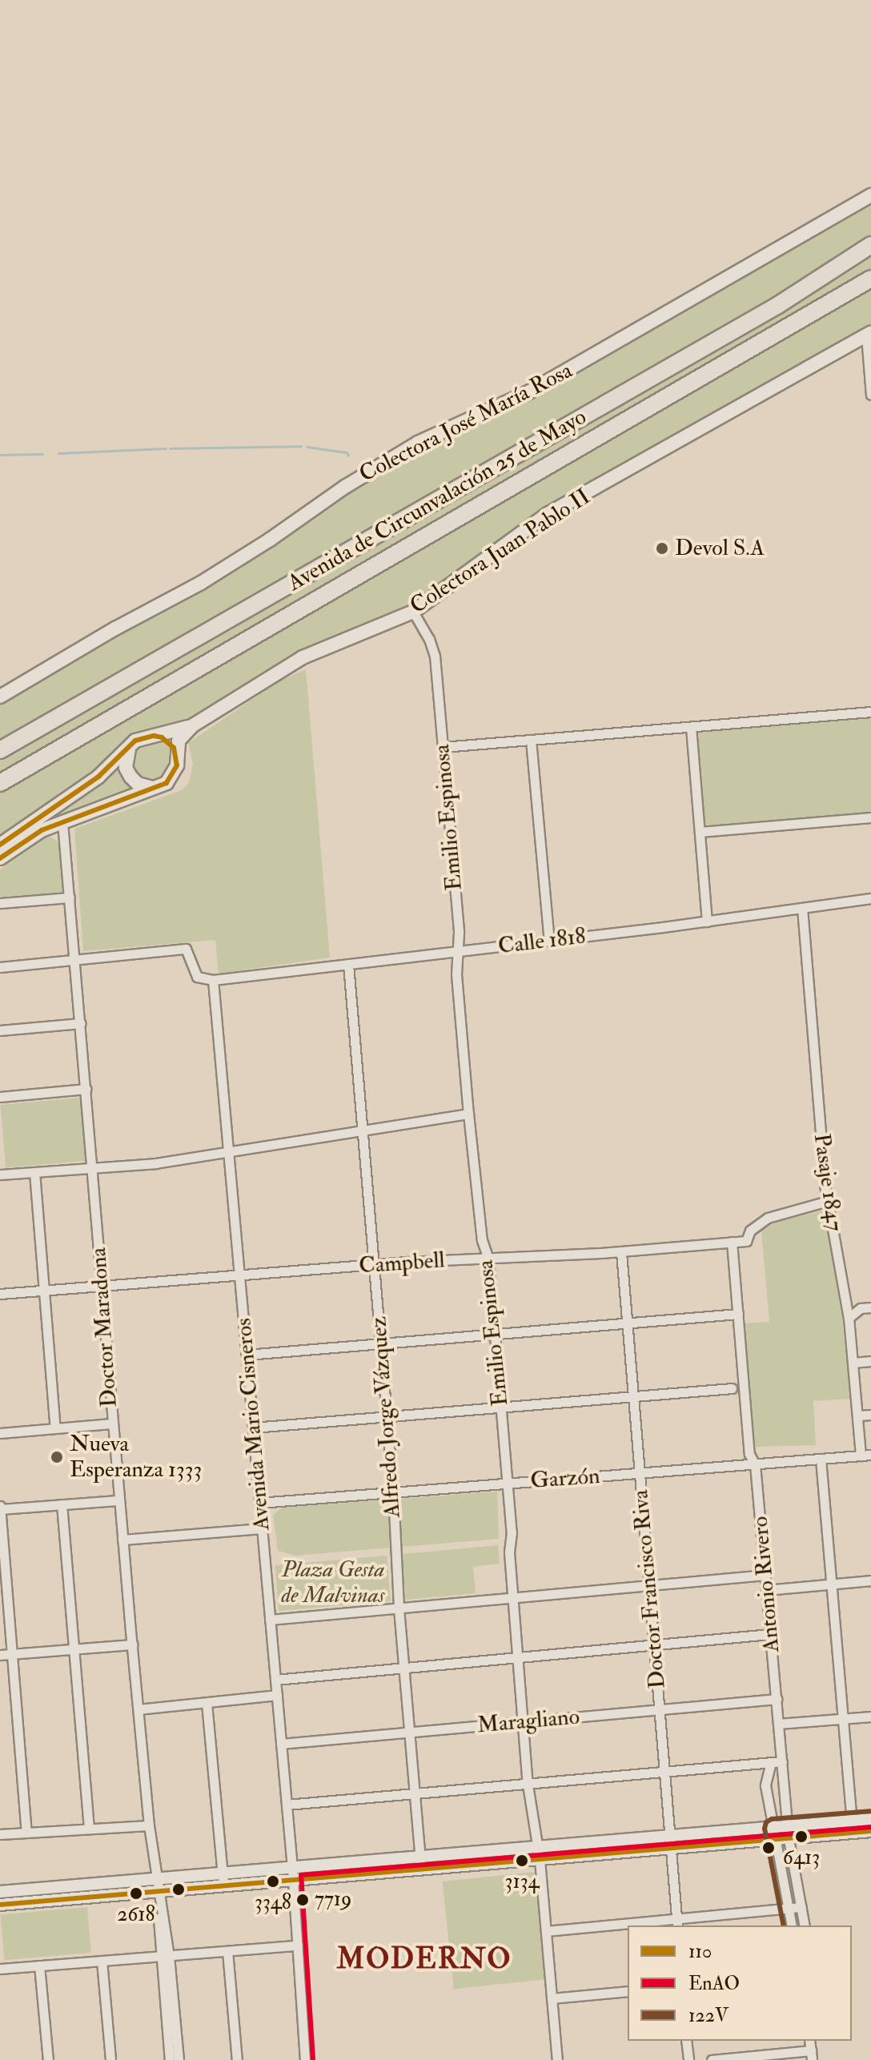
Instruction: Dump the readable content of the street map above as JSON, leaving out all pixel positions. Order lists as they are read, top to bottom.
{
  "streets": {
    "highway": ["Avenida de Circunvalación 25 de Mayo"],
    "main road": ["Colectora José María Rosa", "Colectora Juan Pablo II"],
    "street": [
      "Emilio Espinosa",
      "Calle 1818",
      "Pasaje 1847",
      "Campbell",
      "Doctor Maradona",
      "Alfredo Jorge Vázquez",
      "Avenida Mario Cisneros",
      "Garzón",
      "Antonio Rivero",
      "Doctor Francisco Riva",
      "Maragliano"
    ]
  },
  "crossings": [
    ["Colectora Juan Pablo II", "Emilio Espinosa"],
    ["Emilio Espinosa", "Calle 1818"],
    ["Emilio Espinosa", "Campbell"],
    ["Emilio Espinosa", "Garzón"],
    ["Emilio Espinosa", "Maragliano"],
    ["Calle 1818", "Pasaje 1847"],
    ["Calle 1818", "Alfredo Jorge Vázquez"],
    ["Calle 1818", "Avenida Mario Cisneros"],
    ["Pasaje 1847", "Campbell"],
    ["Pasaje 1847", "Garzón"],
    ["Campbell", "Doctor Maradona"],
    ["Campbell", "Alfredo Jorge Vázquez"],
    ["Campbell", "Avenida Mario Cisneros"],
    ["Campbell", "Antonio Rivero"],
    ["Campbell", "Doctor Francisco Riva"],
    ["Alfredo Jorge Vázquez", "Garzón"],
    ["Alfredo Jorge Vázquez", "Maragliano"],
    ["Avenida Mario Cisneros", "Garzón"],
    ["Avenida Mario Cisneros", "Maragliano"],
    ["Garzón", "Antonio Rivero"],
    ["Garzón", "Doctor Francisco Riva"],
    ["Antonio Rivero", "Maragliano"],
    ["Doctor Francisco Riva", "Maragliano"]
  ],
  "districts": ["MODERNO"],
  "parks": ["Plaza Gesta de Malvinas"],
  "places": [
    "Devol S.A",
    "Nueva Esperanza 1333",
    "6413",
    "3134",
    "3348",
    "2618",
    "7719"
  ],
  "lines": ["transit line 110", "transit line 122V", "transit line EnAO"],
  "legend": ["110", "EnAO", "122V"]
}
